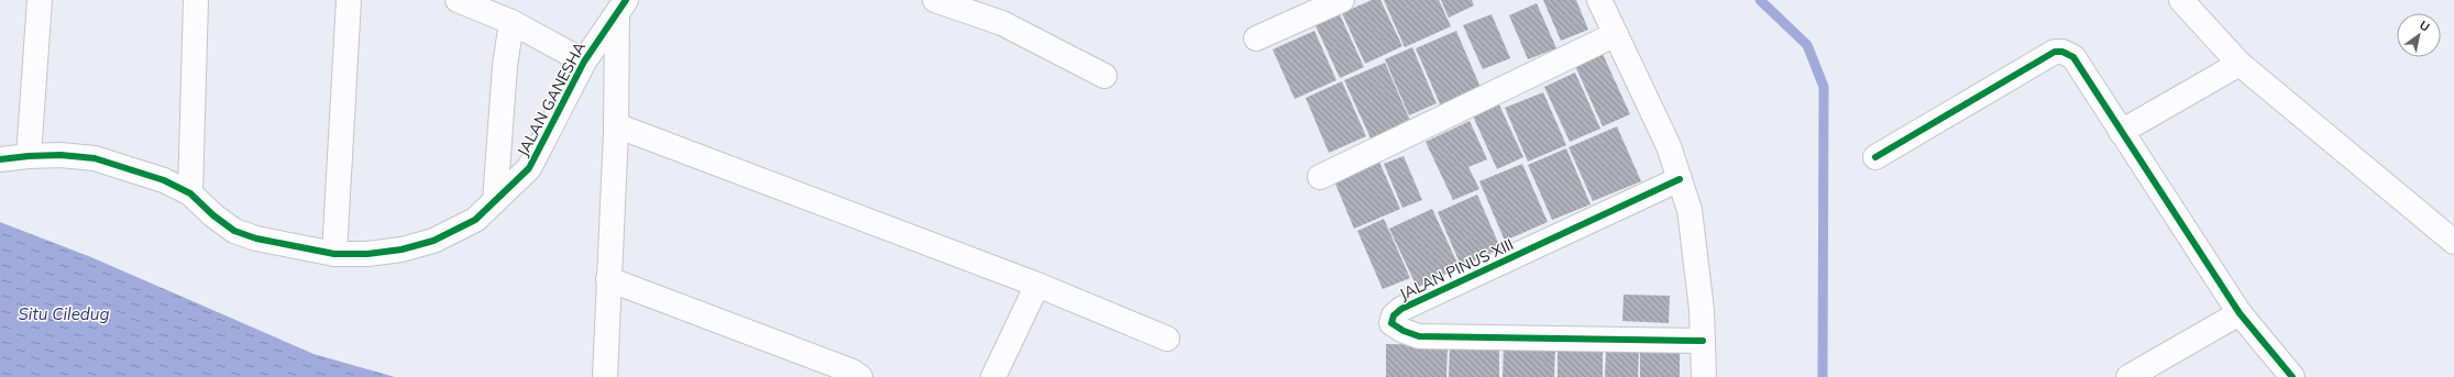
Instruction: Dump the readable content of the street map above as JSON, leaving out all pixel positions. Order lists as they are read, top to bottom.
{
  "streets": {
    "street": ["JALAN GANESHA", "JALAN PINUS XIII"]
  },
  "water": ["Situ Ciledug"],
  "north": "top right"
}
